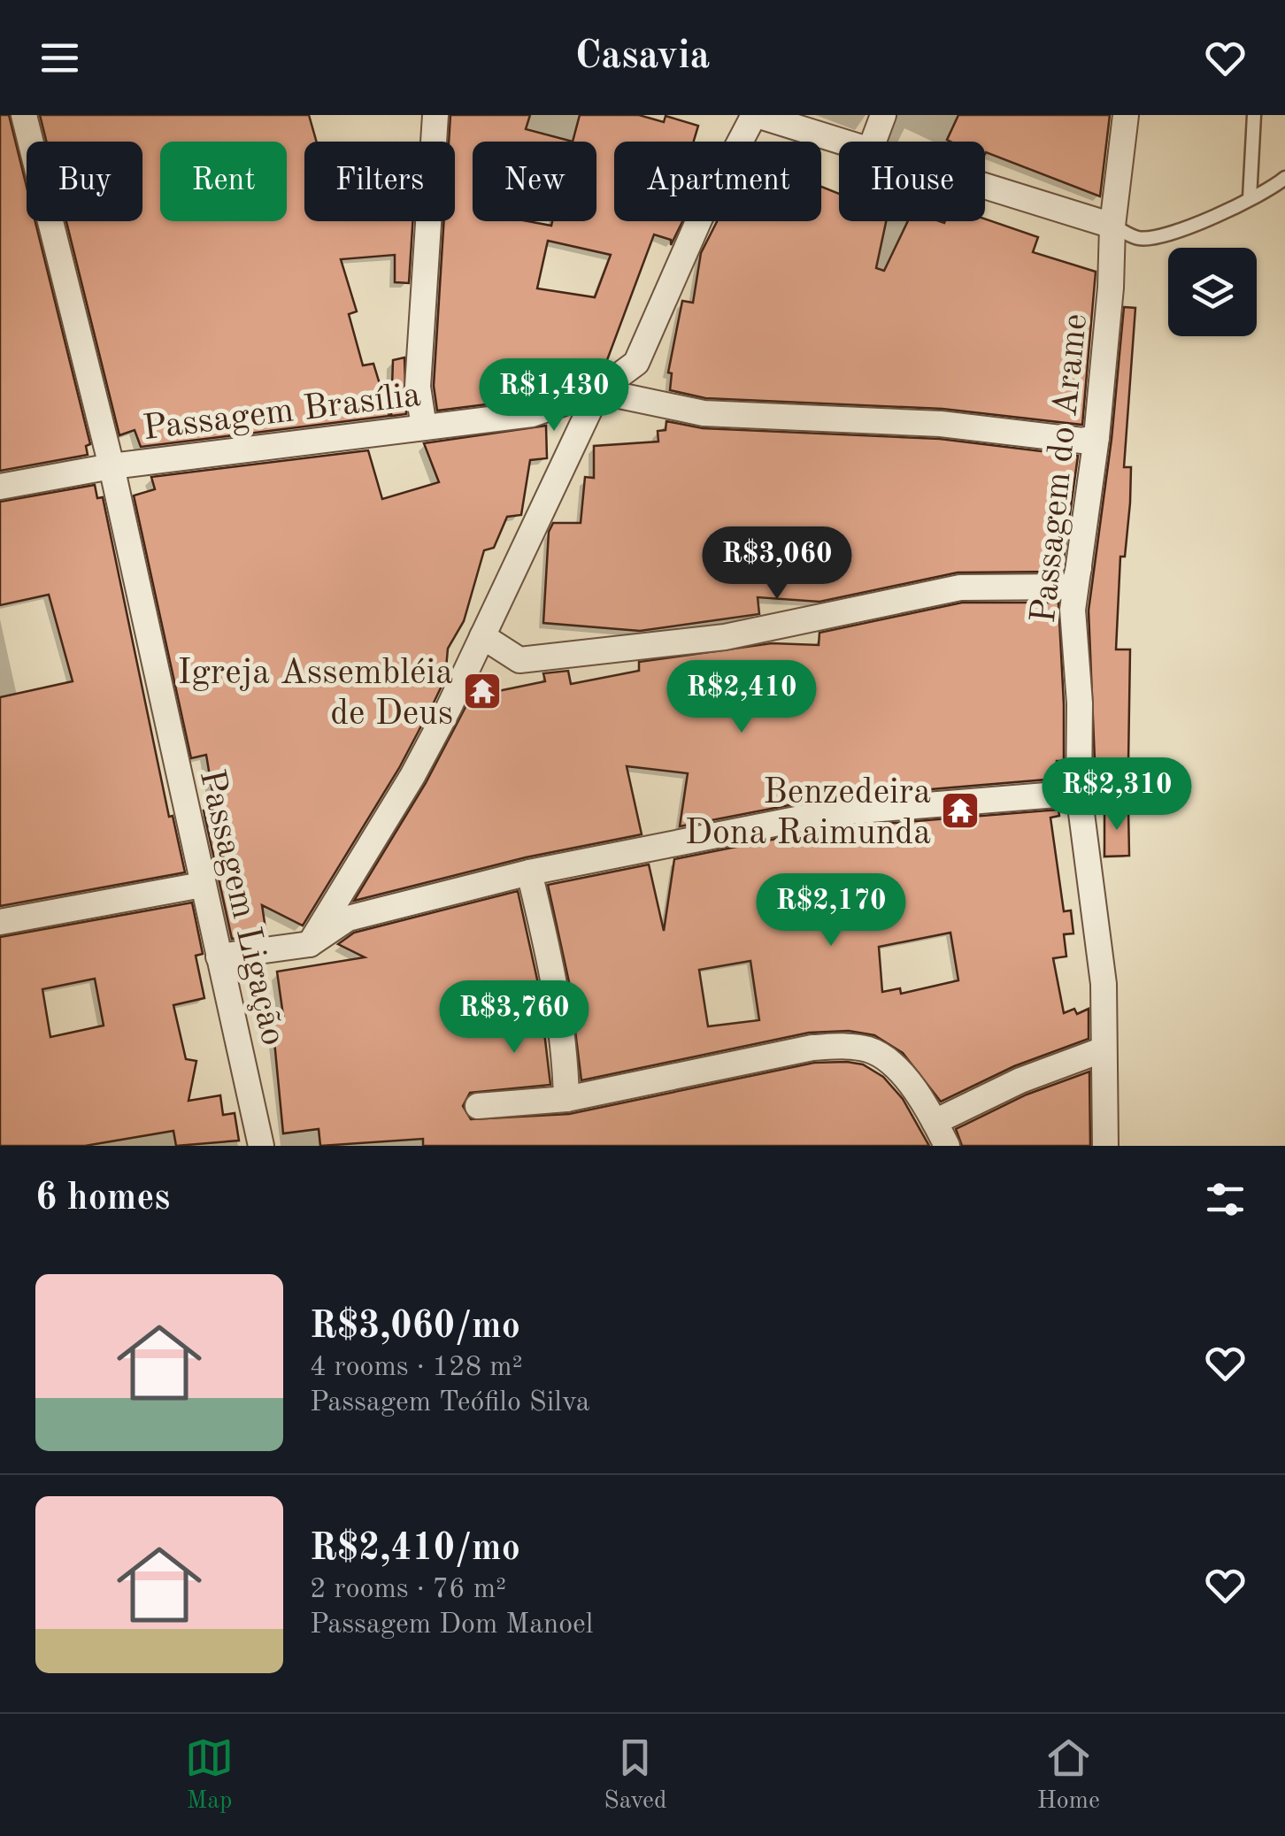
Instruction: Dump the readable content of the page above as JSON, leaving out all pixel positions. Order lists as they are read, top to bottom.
{
  "streets": {
    "street": ["Passagem Brasília", "Passagem do Arame", "Passagem Ligação"]
  },
  "crossings": [
    ["Passagem Brasília", "Passagem Ligação"]
  ],
  "places": {
    "temple": ["Igreja Assembléia de Deus", "Benzedeira Dona Raimunda"]
  },
  "page": {
    "header": "Casavia",
    "chip": [
      "Buy",
      "Rent",
      "Filters",
      "New",
      "Apartment",
      "House"
    ],
    "price": [
      "R$1,430",
      "R$3,060",
      "R$2,410",
      "R$2,310",
      "R$2,170",
      "R$3,760"
    ],
    "heading": "6 homes",
    "list": [
      {
        "name": "R$3,060/mo",
        "note": "4 rooms · 128 m² · Passagem Teófilo Silva"
      },
      {
        "name": "R$2,410/mo",
        "note": "2 rooms · 76 m² · Passagem Dom Manoel"
      }
    ],
    "tabs": ["Map", "Saved", "Home"]
  }
}
